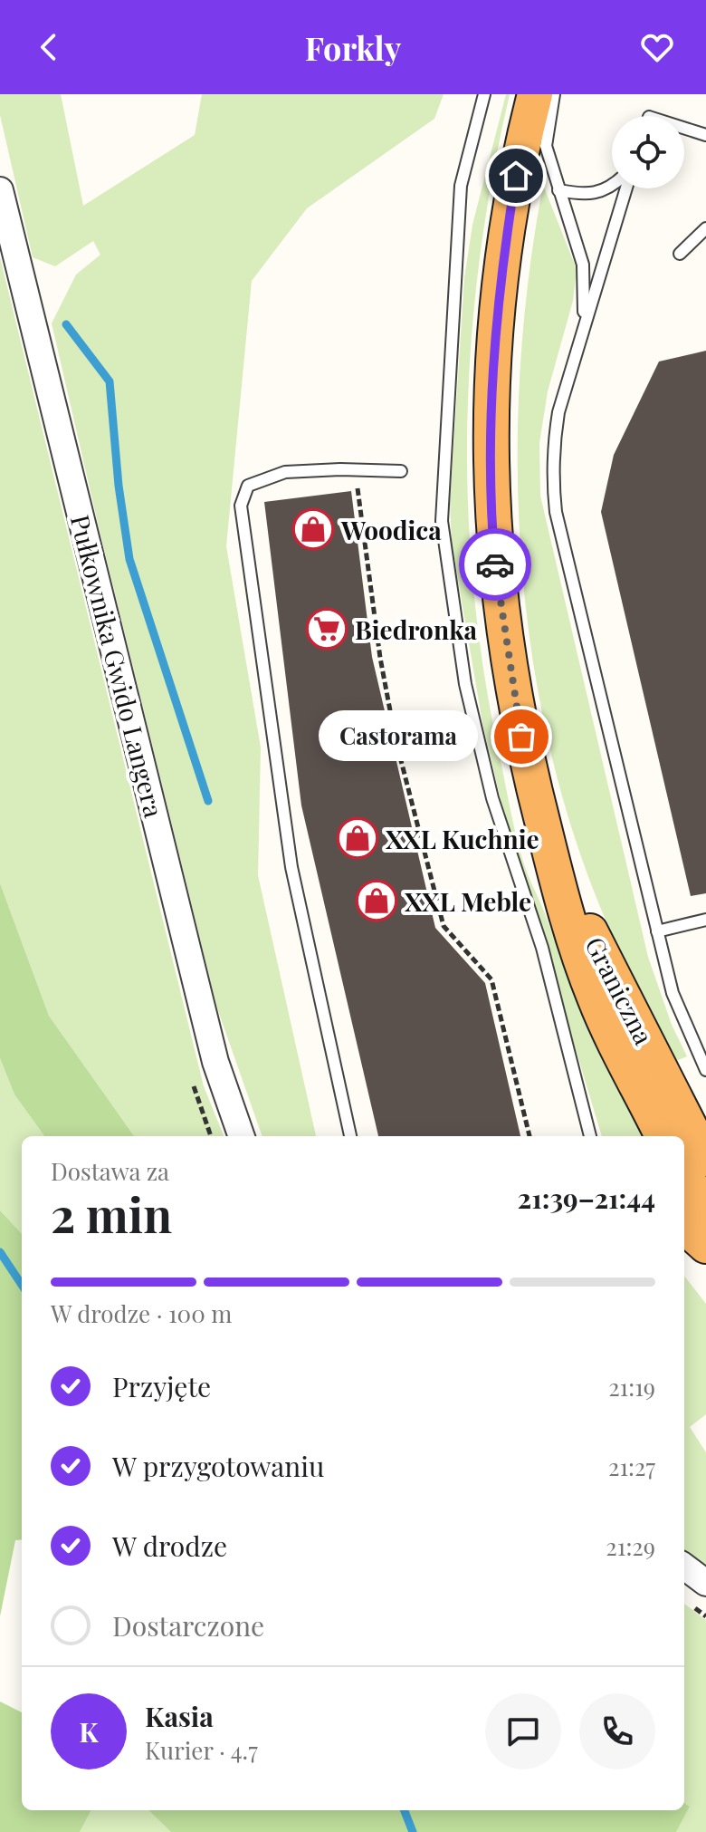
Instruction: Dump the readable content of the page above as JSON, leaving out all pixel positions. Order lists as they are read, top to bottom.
{
  "streets": {
    "highway": ["Graniczna"],
    "street": ["Pułkownika Gwido Langera"]
  },
  "places": {
    "shop": ["Woodica", "XXL Kuchnie", "XXL Meble"],
    "supermarket": ["Biedronka"],
    "other": ["Castorama"]
  },
  "page": {
    "header": "Forkly",
    "bubble": "Castorama",
    "heading": ["2 min", "Dostawa za", "21:39–21:44"],
    "panel": ["Kasia", "Kurier · 4.7"],
    "bar": "W drodze · 100 m",
    "list": [
      ["Przyjęte", "21:19"],
      ["W przygotowaniu", "21:27"],
      ["W drodze", "21:29"],
      "Dostarczone"
    ],
    "round": "K"
  }
}
